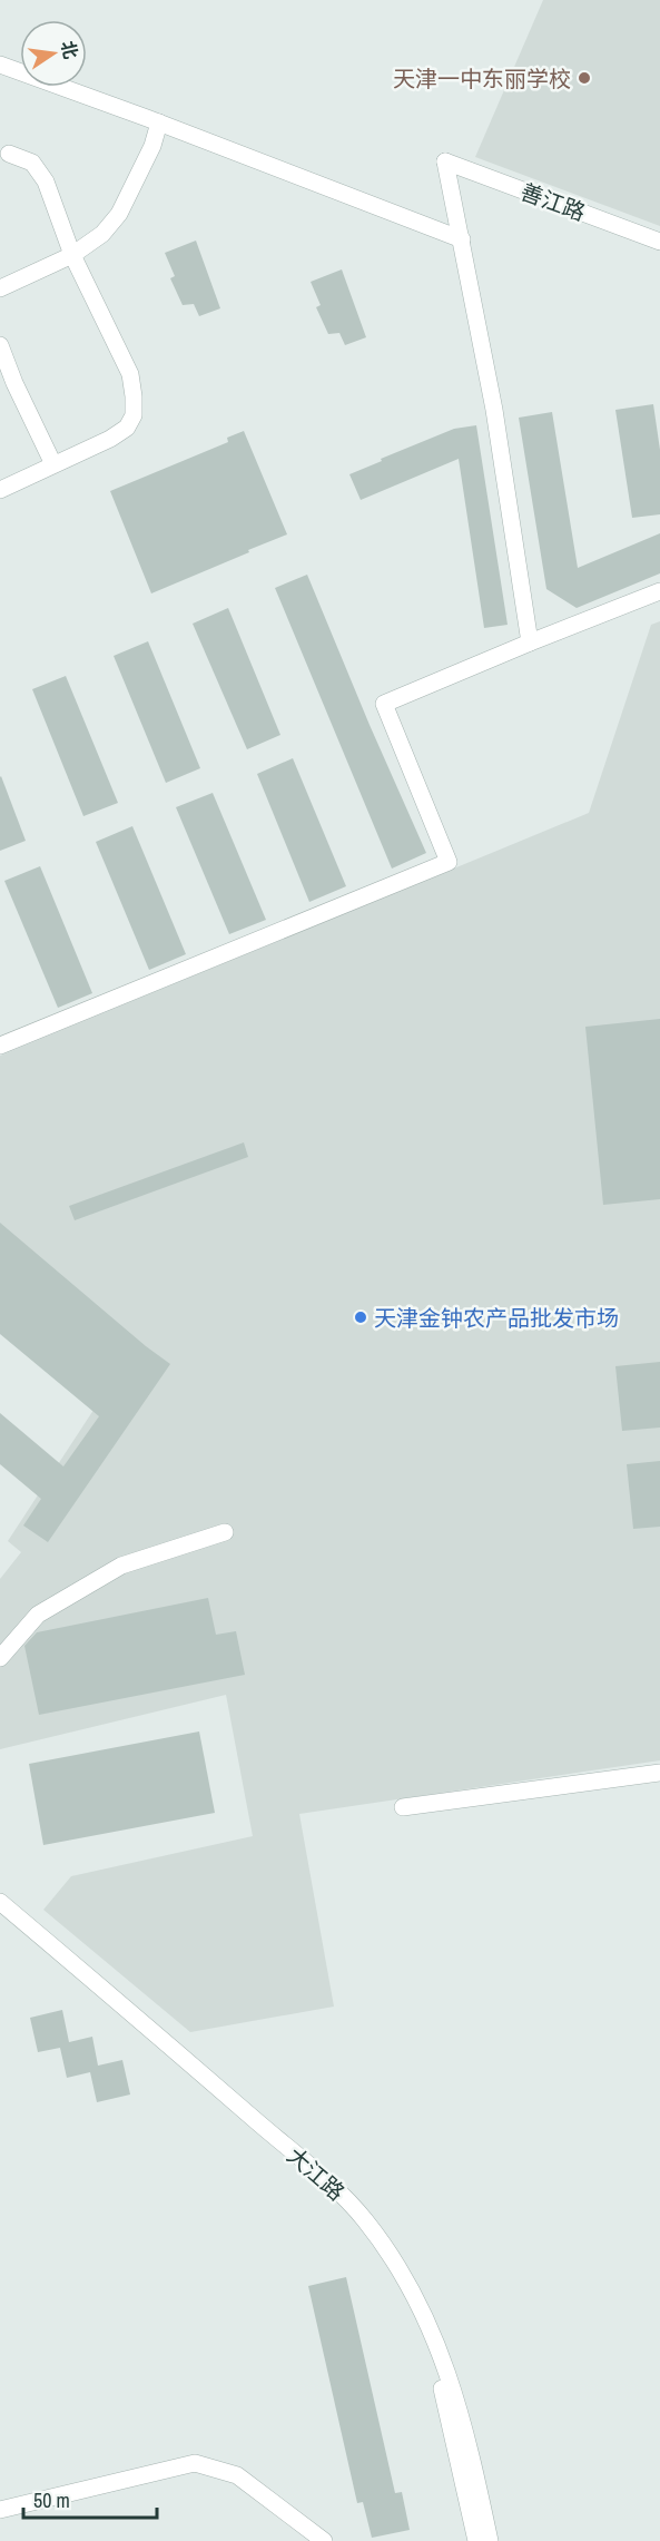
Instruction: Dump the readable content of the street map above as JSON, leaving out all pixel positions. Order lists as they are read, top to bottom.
{
  "streets": {
    "street": ["善江路", "大江路"]
  },
  "places": ["天津一中东丽学校", "天津金钟农产品批发市场"],
  "scale_bar": "50 m",
  "north": "right"
}
